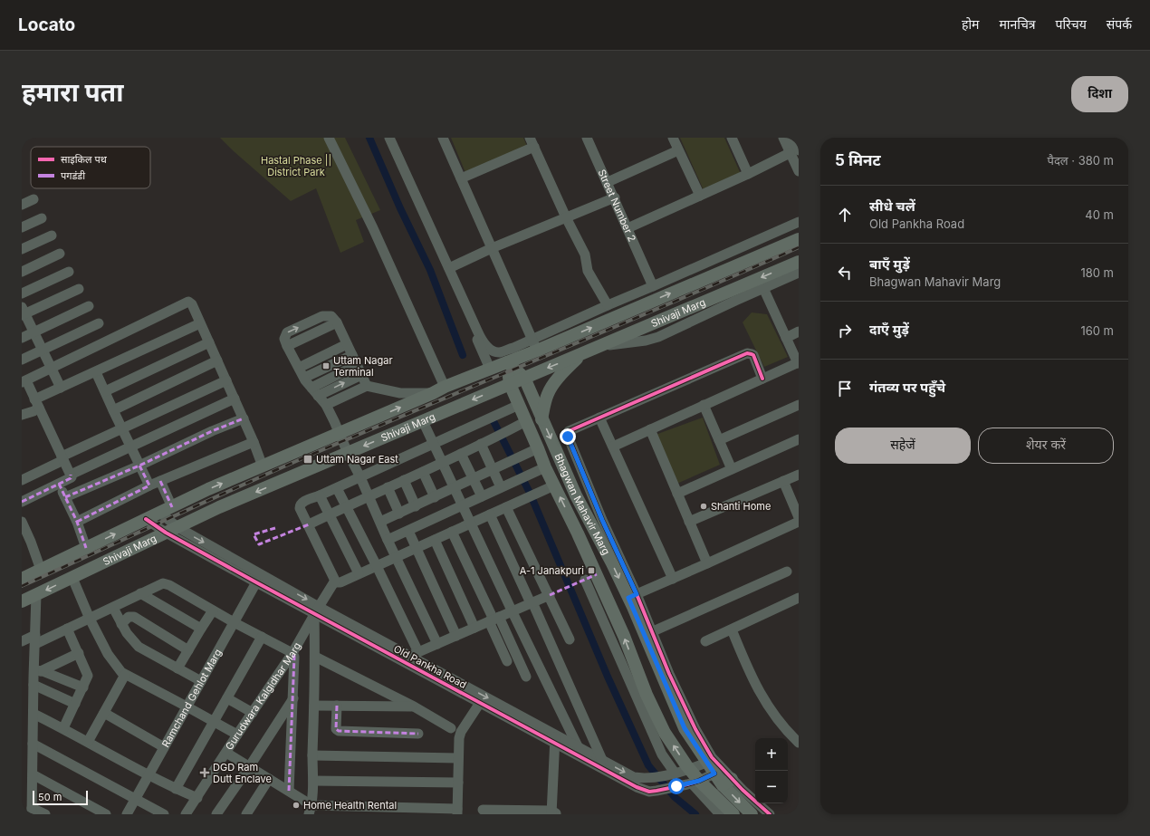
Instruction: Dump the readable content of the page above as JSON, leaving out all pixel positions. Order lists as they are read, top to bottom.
{
  "streets": {
    "main road": ["Shivaji Marg", "Bhagwan Mahavir Marg"],
    "street": [
      "Street Number 2",
      "Old Pankha Road",
      "Gurudwara Kalgidhar Marg",
      "Ramchand Gehlot Marg"
    ]
  },
  "crossings": [
    ["Shivaji Marg", "Bhagwan Mahavir Marg"],
    ["Shivaji Marg", "Old Pankha Road"],
    ["Bhagwan Mahavir Marg", "Old Pankha Road"],
    ["Old Pankha Road", "Gurudwara Kalgidhar Marg"],
    ["Old Pankha Road", "Ramchand Gehlot Marg"]
  ],
  "parks": ["Hastal Phase || District Park"],
  "places": {
    "transit": ["Uttam Nagar Terminal", "Uttam Nagar East", "A-1 Janakpuri"],
    "other": ["Shanti Home", "Home Health Rental"],
    "health": ["DGD Ram Dutt Enclave"]
  },
  "legend": ["साइकिल पथ", "पगडंडी"],
  "scale_bar": "50 m",
  "page": {
    "header": "Locato",
    "nav": [
      "होम",
      "मानचित्र",
      "परिचय",
      "संपर्क"
    ],
    "buttons": [
      "दिशा",
      ["सहेजें", "शेयर करें"]
    ],
    "title": "हमारा पता",
    "heading": ["5 मिनट", "पैदल · 380 m"],
    "list": [
      ["सीधे चलें", "Old Pankha Road", "40 m"],
      ["बाएँ मुड़ें", "Bhagwan Mahavir Marg", "180 m"],
      ["दाएँ मुड़ें", "160 m"],
      "गंतव्य पर पहुँचे"
    ],
    "map_buttons": ["+", "−"],
    "scale": "50 m"
  }
}
